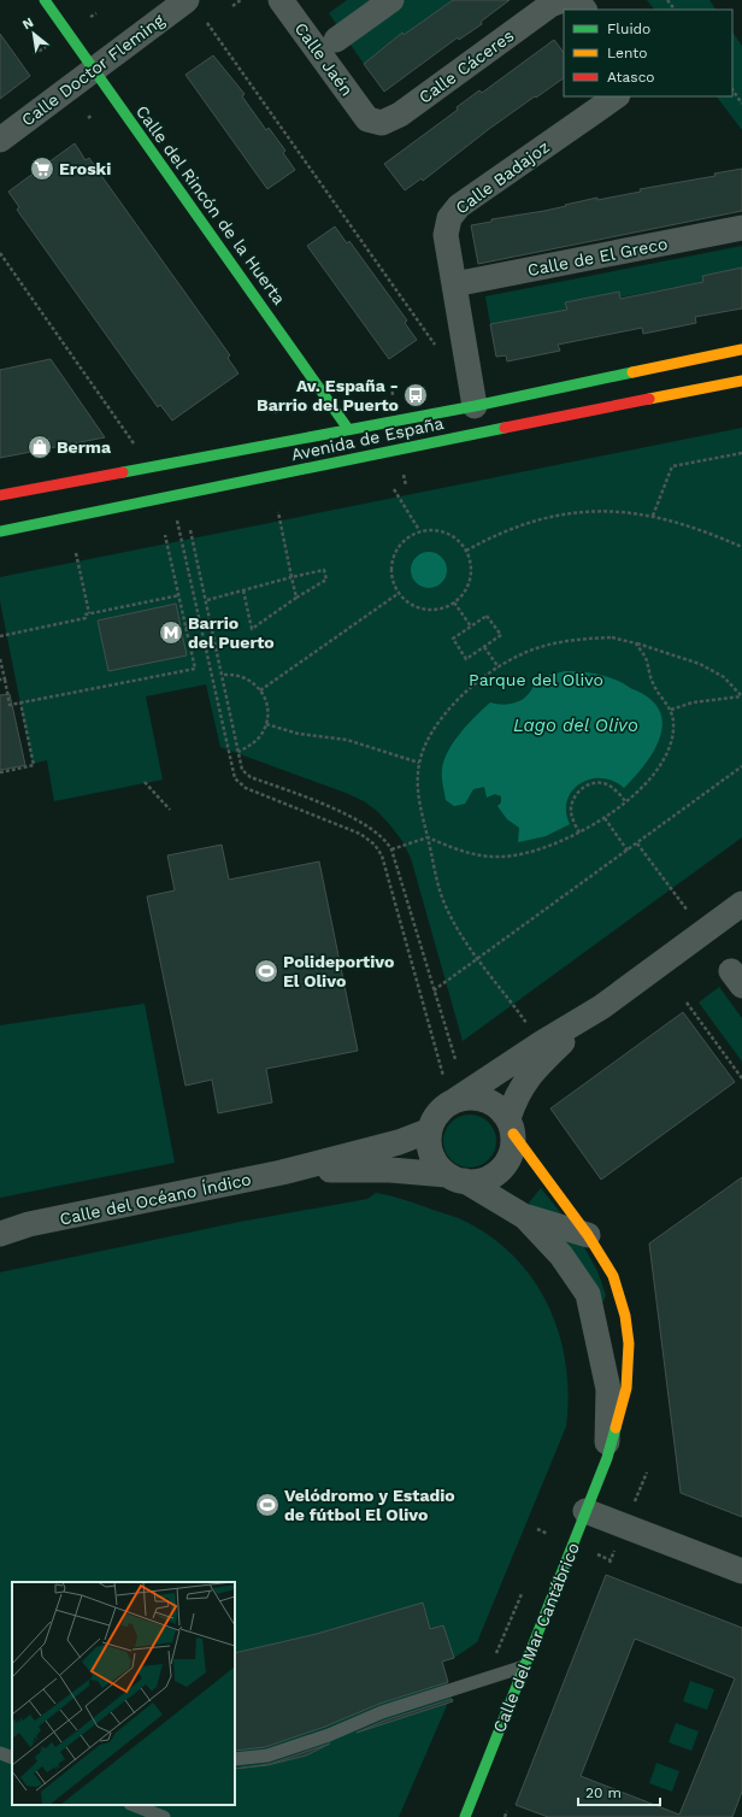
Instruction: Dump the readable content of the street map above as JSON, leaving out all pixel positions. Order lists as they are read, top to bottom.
{
  "streets": {
    "main road": ["Calle del Rincón de la Huerta", "Avenida de España", "Calle del Mar Cantábrico"],
    "street": [
      "Calle Jaén",
      "Calle Cáceres",
      "Calle Doctor Fleming",
      "Calle Badajoz",
      "Calle de El Greco",
      "Calle del Océano Índico"
    ]
  },
  "crossings": [
    ["Calle Jaén", "Calle Cáceres"],
    ["Calle Doctor Fleming", "Calle del Rincón de la Huerta"],
    ["Calle Badajoz", "Calle de El Greco"],
    ["Calle Badajoz", "Avenida de España"],
    ["Calle del Rincón de la Huerta", "Avenida de España"],
    ["Calle del Océano Índico", "Calle del Mar Cantábrico"]
  ],
  "water": ["Lago del Olivo"],
  "parks": ["Parque del Olivo"],
  "places": {
    "supermarket": ["Eroski"],
    "bus stop": ["Av. España - Barrio del Puerto"],
    "shop": ["Berma"],
    "metro station": ["Barrio del Puerto"],
    "sports": ["Polideportivo El Olivo", "Velódromo y Estadio de fútbol El Olivo"]
  },
  "legend": ["Fluido", "Lento", "Atasco"],
  "scale_bar": "20 m",
  "north": "top left"
}
